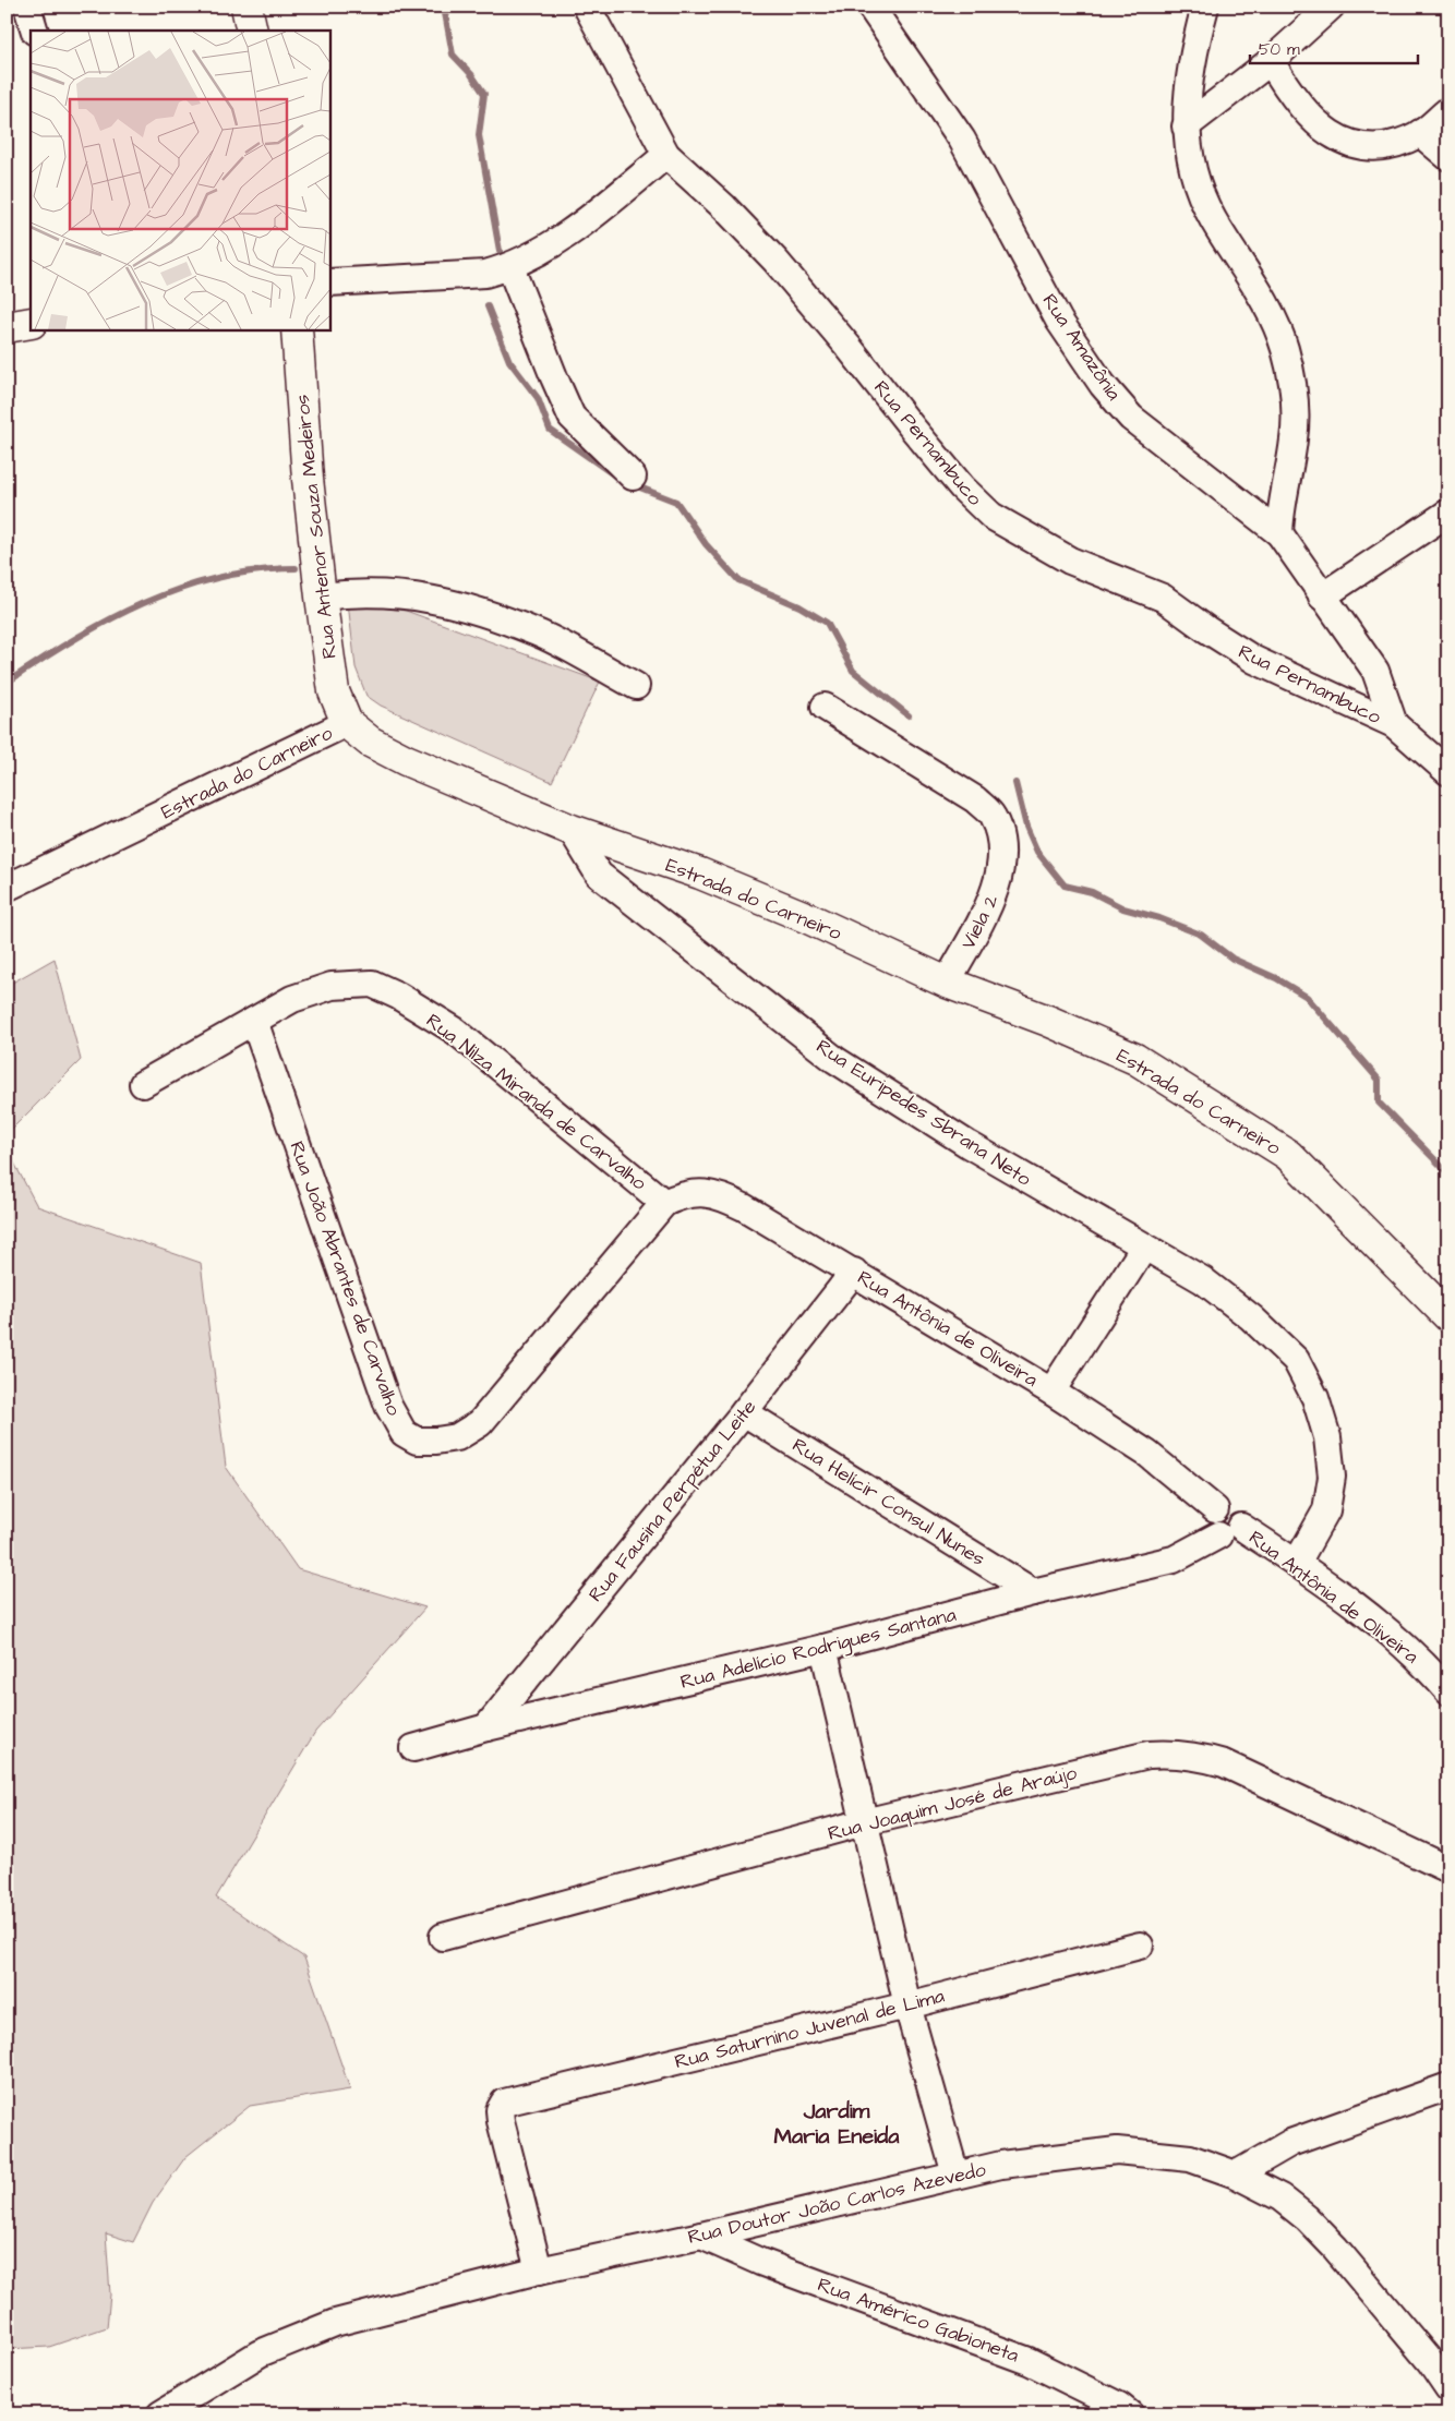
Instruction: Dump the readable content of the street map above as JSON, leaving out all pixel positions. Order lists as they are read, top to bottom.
{
  "streets": {
    "street": [
      "Rua Amazônia",
      "Rua Pernambuco",
      "Rua Antenor Souza Medeiros",
      "Estrada do Carneiro",
      "Viela 2",
      "Rua Nilza Miranda de Carvalho",
      "Rua Euripedes Sbrana Neto",
      "Rua João Abrantes de Carvalho",
      "Rua Antônia de Oliveira",
      "Rua Fausina Perpétua Leite",
      "Rua Helícir Consul Nunes",
      "Rua Adelício Rodrigues Santana",
      "Rua Joaquim José de Araújo",
      "Rua Saturnino Juvenal de Lima",
      "Rua Doutor João Carlos Azevedo",
      "Rua Américo Gabioneta"
    ]
  },
  "crossings": [
    ["Rua Amazônia", "Rua Pernambuco"],
    ["Rua Antenor Souza Medeiros", "Estrada do Carneiro"],
    ["Estrada do Carneiro", "Viela 2"],
    ["Estrada do Carneiro", "Rua Euripedes Sbrana Neto"],
    ["Rua Nilza Miranda de Carvalho", "Rua João Abrantes de Carvalho"],
    ["Rua Nilza Miranda de Carvalho", "Rua Antônia de Oliveira"],
    ["Rua Euripedes Sbrana Neto", "Rua Antônia de Oliveira"],
    ["Rua João Abrantes de Carvalho", "Rua Antônia de Oliveira"],
    ["Rua Antônia de Oliveira", "Rua Fausina Perpétua Leite"],
    ["Rua Antônia de Oliveira", "Rua Adelício Rodrigues Santana"],
    ["Rua Fausina Perpétua Leite", "Rua Helícir Consul Nunes"],
    ["Rua Fausina Perpétua Leite", "Rua Adelício Rodrigues Santana"],
    ["Rua Helícir Consul Nunes", "Rua Adelício Rodrigues Santana"],
    ["Rua Saturnino Juvenal de Lima", "Rua Doutor João Carlos Azevedo"],
    ["Rua Doutor João Carlos Azevedo", "Rua Américo Gabioneta"]
  ],
  "districts": ["Jardim Maria Eneida"],
  "scale_bar": "50 m"
}
